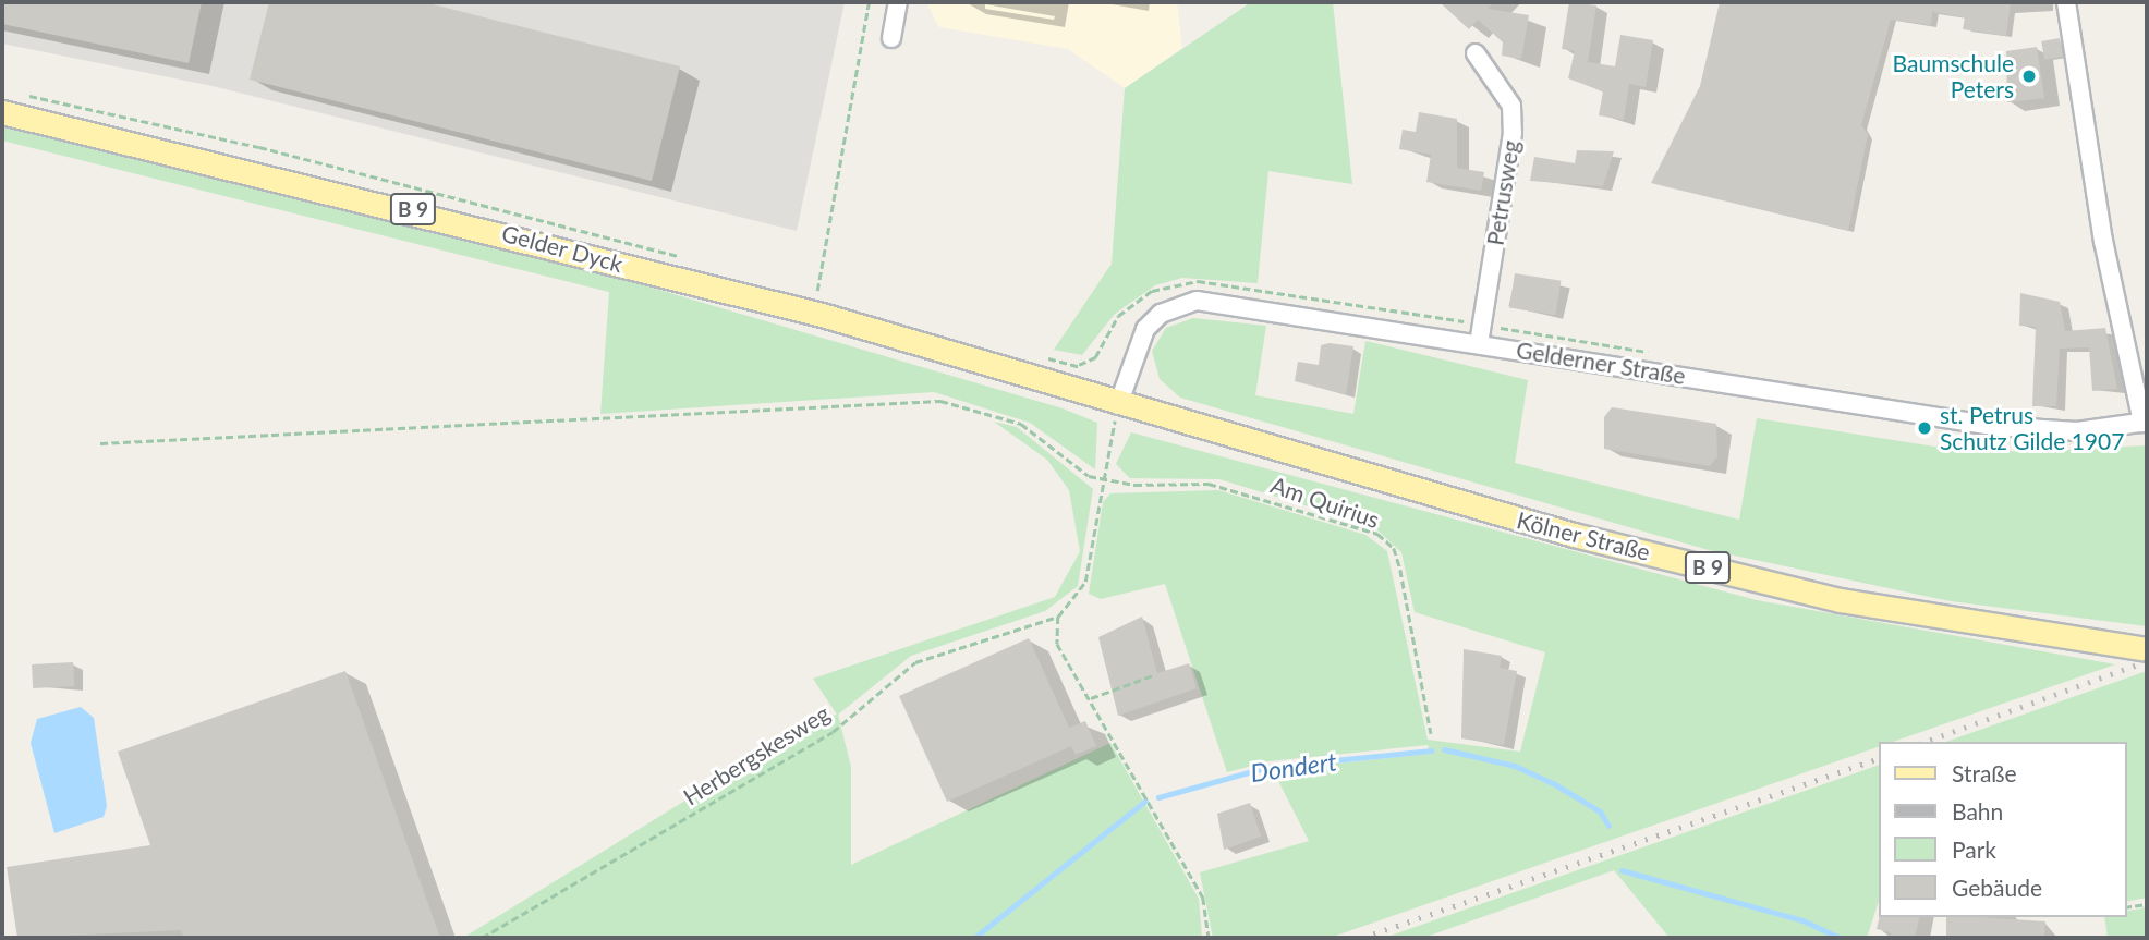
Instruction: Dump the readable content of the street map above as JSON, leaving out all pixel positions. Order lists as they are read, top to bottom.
{
  "streets": {
    "main road": ["B 9", "Gelder Dyck", "Kölner Straße"],
    "street": ["Petrusweg", "Gelderner Straße"],
    "path": ["Am Quirius", "Herbergskesweg"]
  },
  "crossings": [
    ["Petrusweg", "Gelderner Straße"],
    ["Gelder Dyck", "Gelderner Straße"],
    ["Gelder Dyck", "Kölner Straße"],
    ["Gelderner Straße", "Kölner Straße"]
  ],
  "water": ["Dondert"],
  "places": ["Baumschule Peters", "st. Petrus Schutz Gilde 1907"],
  "legend": [
    "Straße",
    "Bahn",
    "Park",
    "Gebäude"
  ]
}
